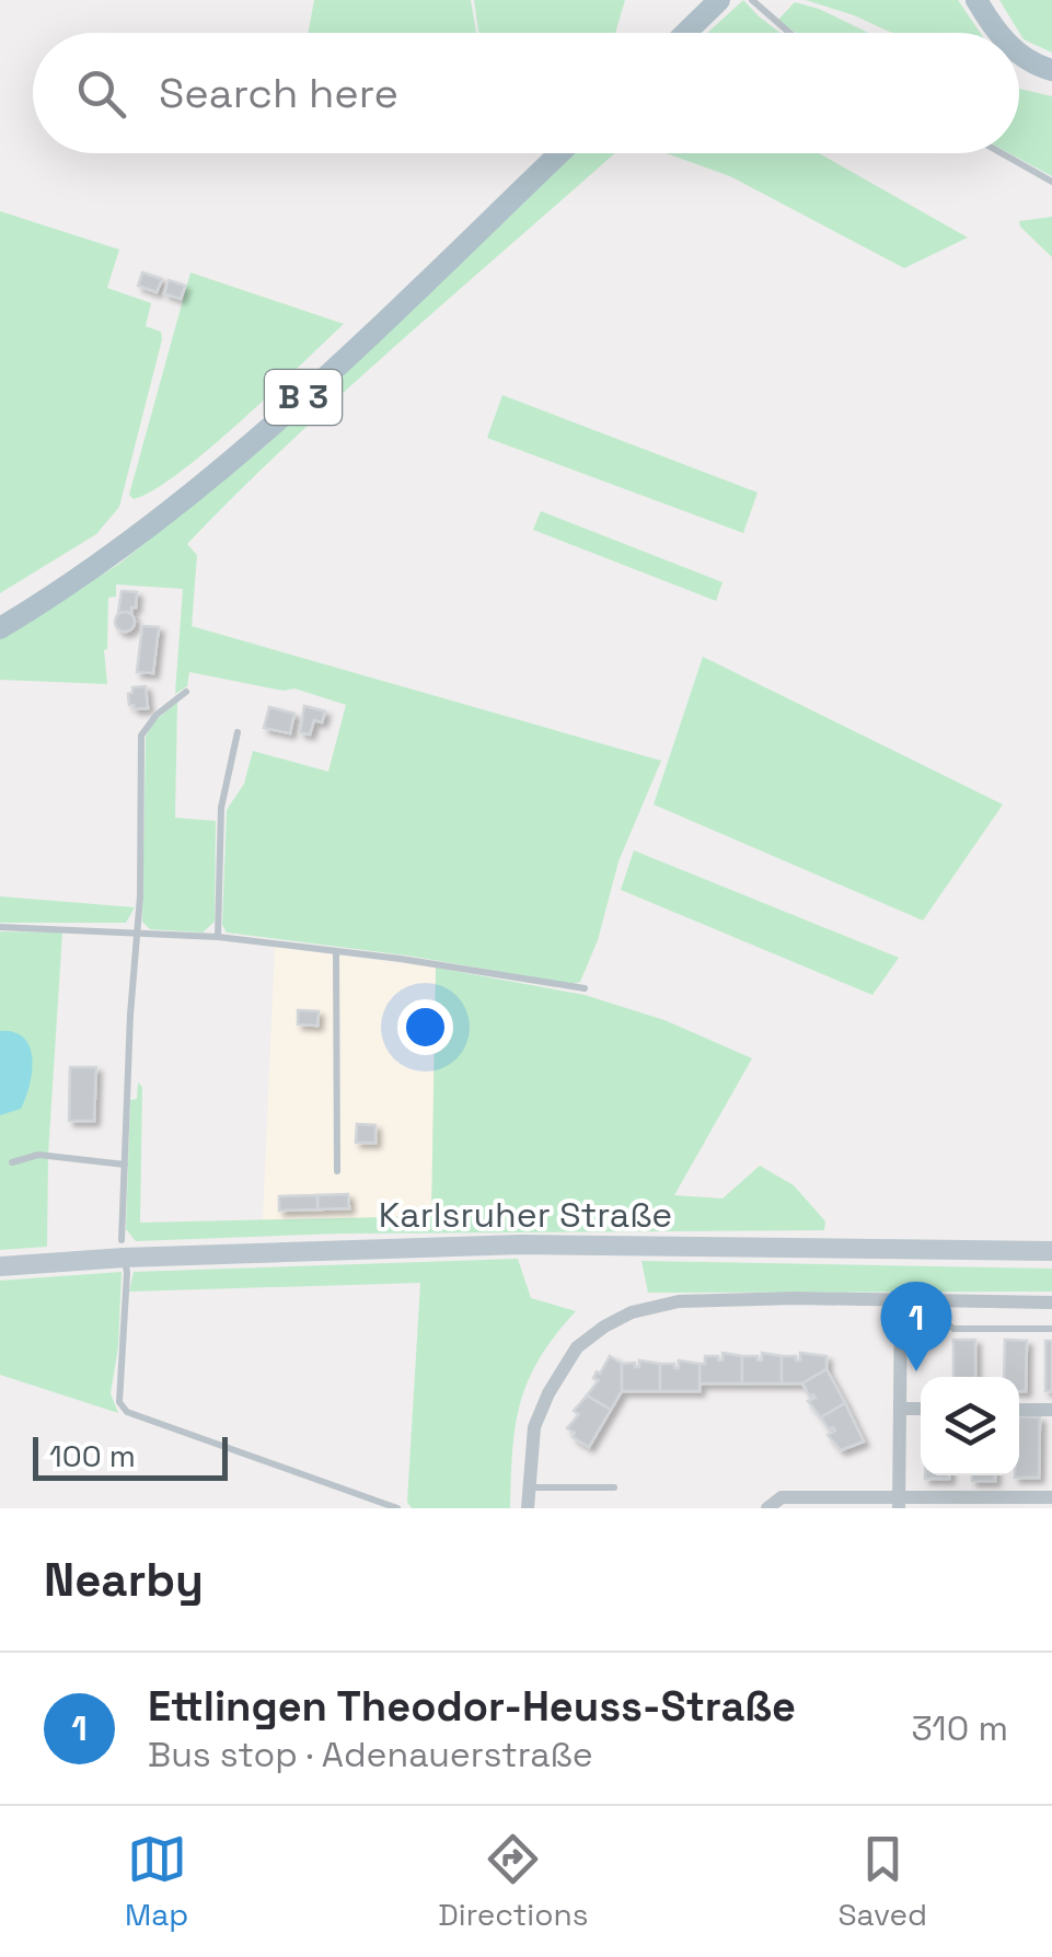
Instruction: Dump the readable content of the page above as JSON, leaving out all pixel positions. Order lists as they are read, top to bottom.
{
  "streets": {
    "main road": ["B 3", "Karlsruher Straße"]
  },
  "scale_bar": "100 m",
  "page": {
    "search": "Search here",
    "pins": "1",
    "scale": "100 m",
    "heading": "Nearby",
    "list": [
      {
        "mark": "1",
        "name": "Ettlingen Theodor-Heuss-Straße",
        "note": "Bus stop · Adenauerstraße",
        "value": "310 m"
      }
    ],
    "nav": ["Map", "Directions", "Saved"]
  }
}
